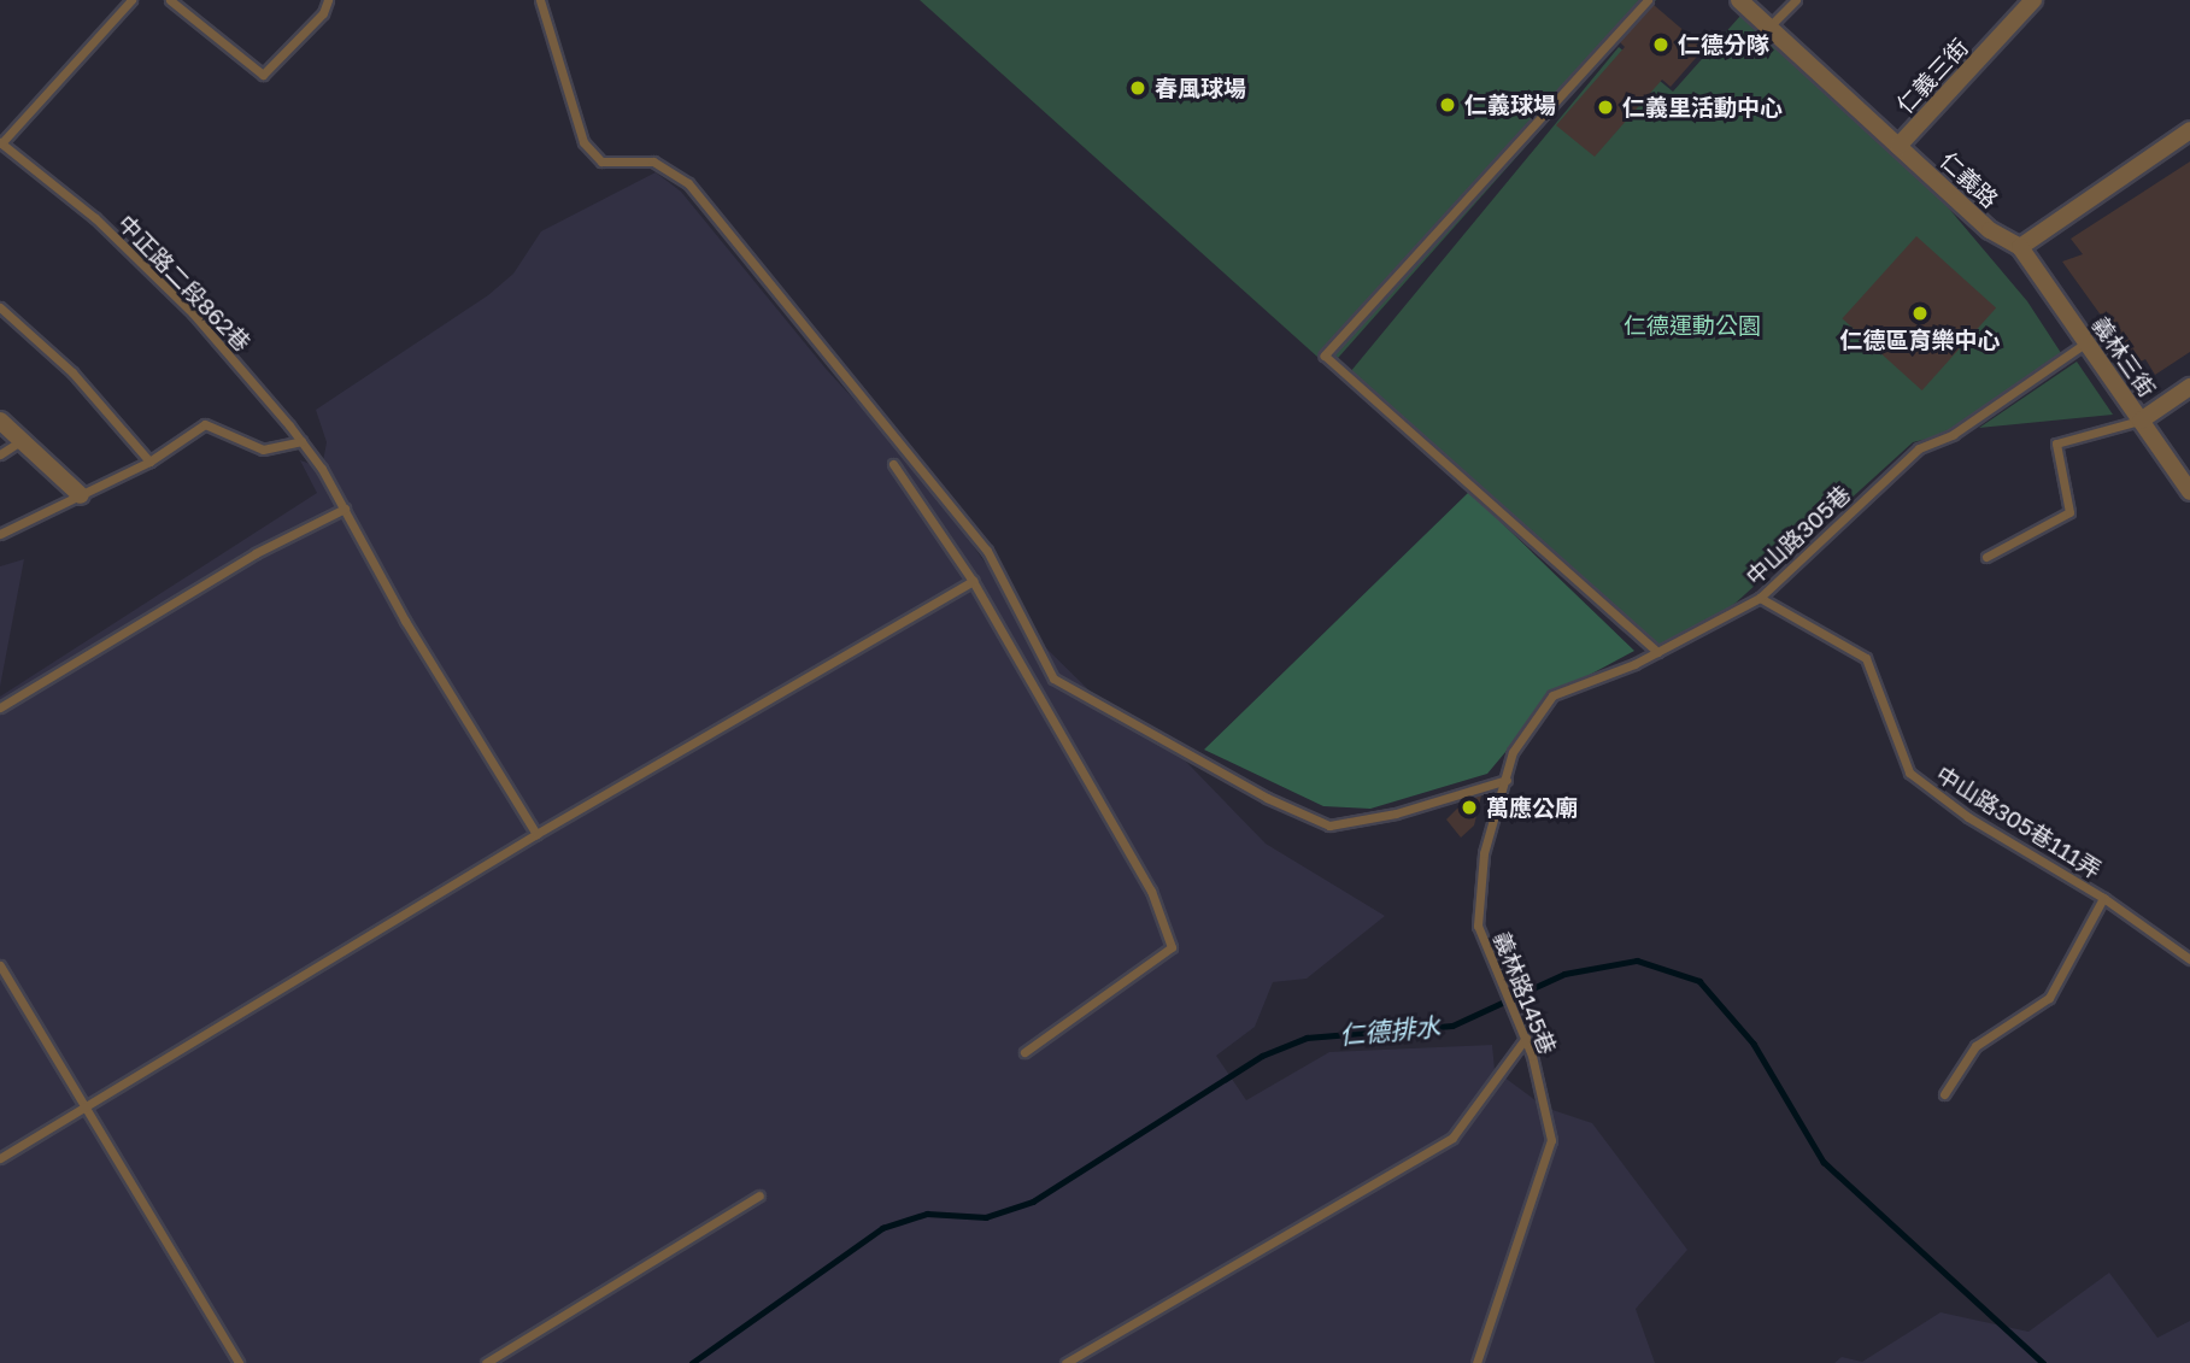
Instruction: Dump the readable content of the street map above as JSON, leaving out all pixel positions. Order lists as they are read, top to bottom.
{
  "streets": {
    "street": ["仁義三街", "仁義路", "義林三街"],
    "lane": [
      "中正路二段862巷",
      "中山路305巷",
      "中山路305巷111弄",
      "義林路145巷"
    ]
  },
  "crossings": [
    ["仁義三街", "仁義路"],
    ["仁義路", "義林三街"],
    ["義林三街", "中山路305巷"],
    ["中山路305巷", "中山路305巷111弄"],
    ["中山路305巷", "義林路145巷"]
  ],
  "water": ["仁德排水"],
  "parks": ["仁德運動公園"],
  "places": [
    "仁德分隊",
    "春風球場",
    "仁義球場",
    "仁義里活動中心",
    "仁德區育樂中心",
    "萬應公廟"
  ]
}
